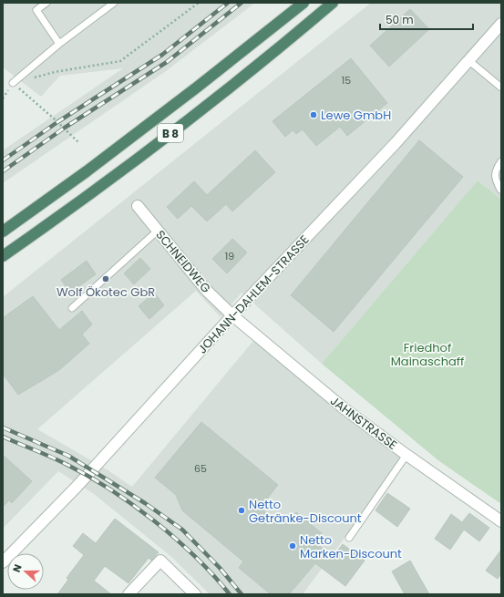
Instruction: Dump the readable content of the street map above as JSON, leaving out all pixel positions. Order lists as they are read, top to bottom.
{
  "streets": {
    "highway": ["B 8"],
    "street": ["SCHNEIDWEG", "JOHANN-DAHLEM-STRASSE", "JAHNSTRASSE"]
  },
  "crossings": [
    ["SCHNEIDWEG", "JOHANN-DAHLEM-STRASSE"],
    ["SCHNEIDWEG", "JAHNSTRASSE"],
    ["JOHANN-DAHLEM-STRASSE", "JAHNSTRASSE"]
  ],
  "parks": ["Friedhof Mainaschaff"],
  "places": [
    "Lewe GmbH",
    "Wolf Ökotec GbR",
    "Netto Getränke-Discount",
    "Netto Marken-Discount"
  ],
  "house_numbers": ["15", "19", "65"],
  "scale_bar": "50 m",
  "north": "left"
}
